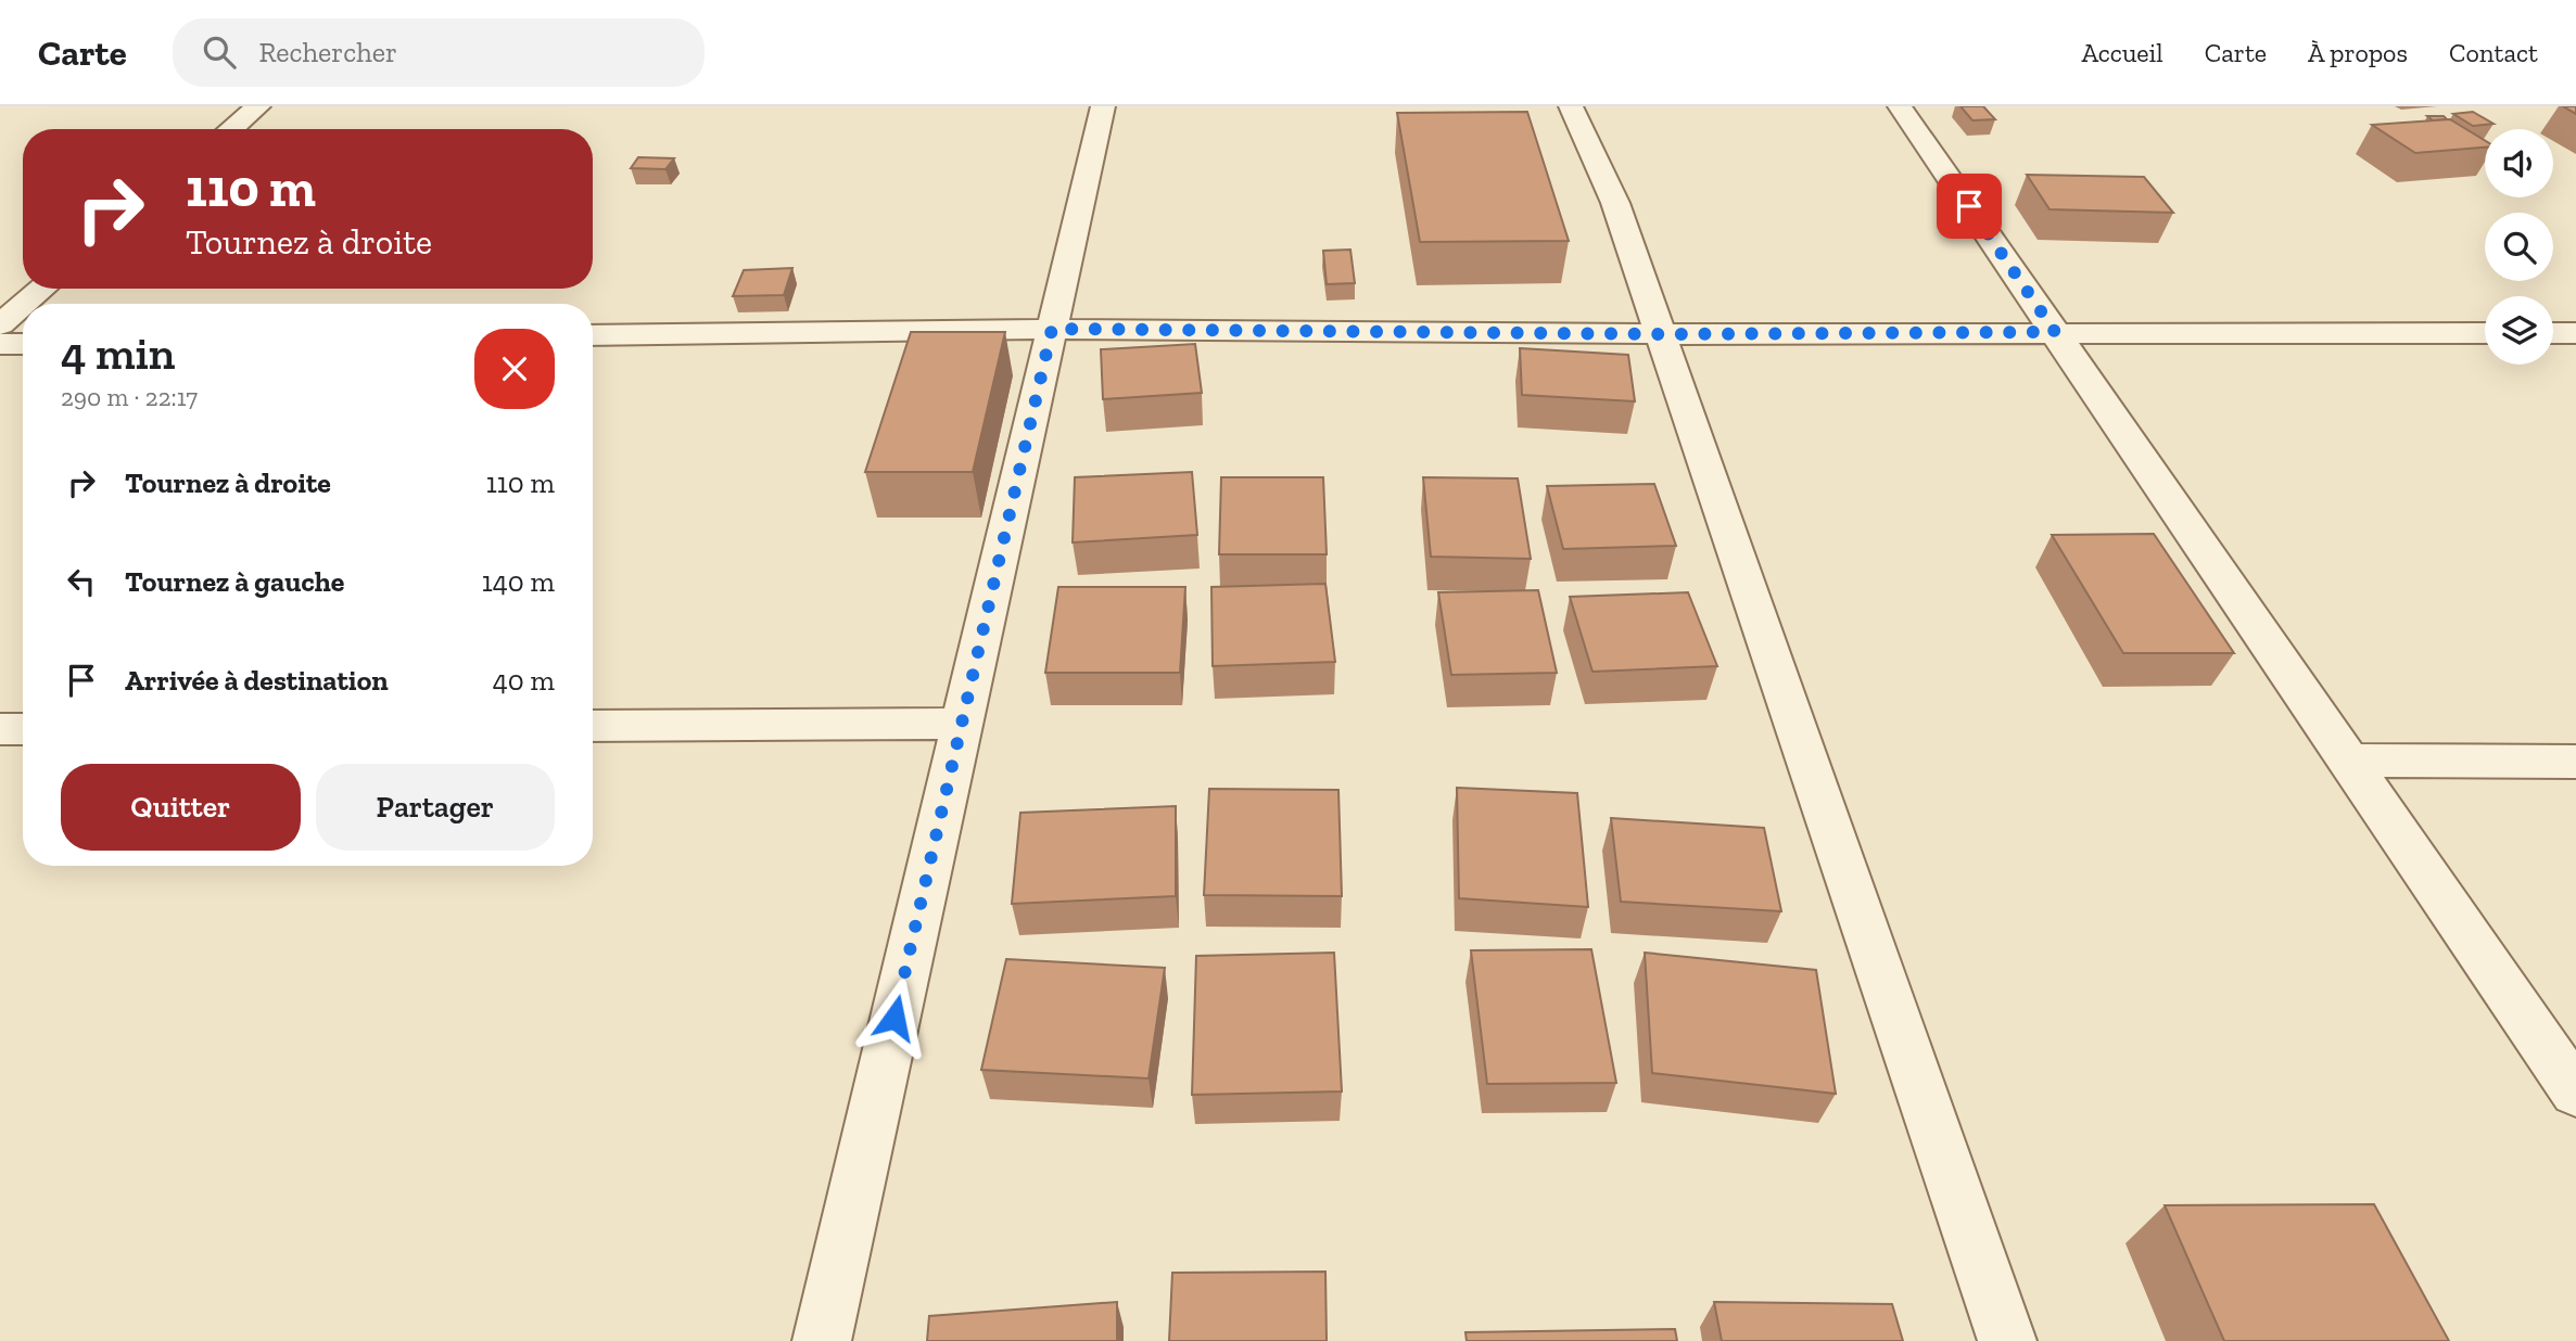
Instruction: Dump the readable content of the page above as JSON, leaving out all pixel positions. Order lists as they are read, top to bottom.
{
  "page": {
    "header": "Carte",
    "search": "Rechercher",
    "nav": [
      "Accueil",
      "Carte",
      "À propos",
      "Contact"
    ],
    "turn": ["110 m", "Tournez à droite"],
    "heading": ["4 min", "290 m · 22:17"],
    "list": [
      {
        "name": "Tournez à droite",
        "value": "110 m"
      },
      {
        "name": "Tournez à gauche",
        "value": "140 m"
      },
      {
        "name": "Arrivée à destination",
        "value": "40 m"
      }
    ],
    "buttons": ["Quitter", "Partager"]
  }
}
